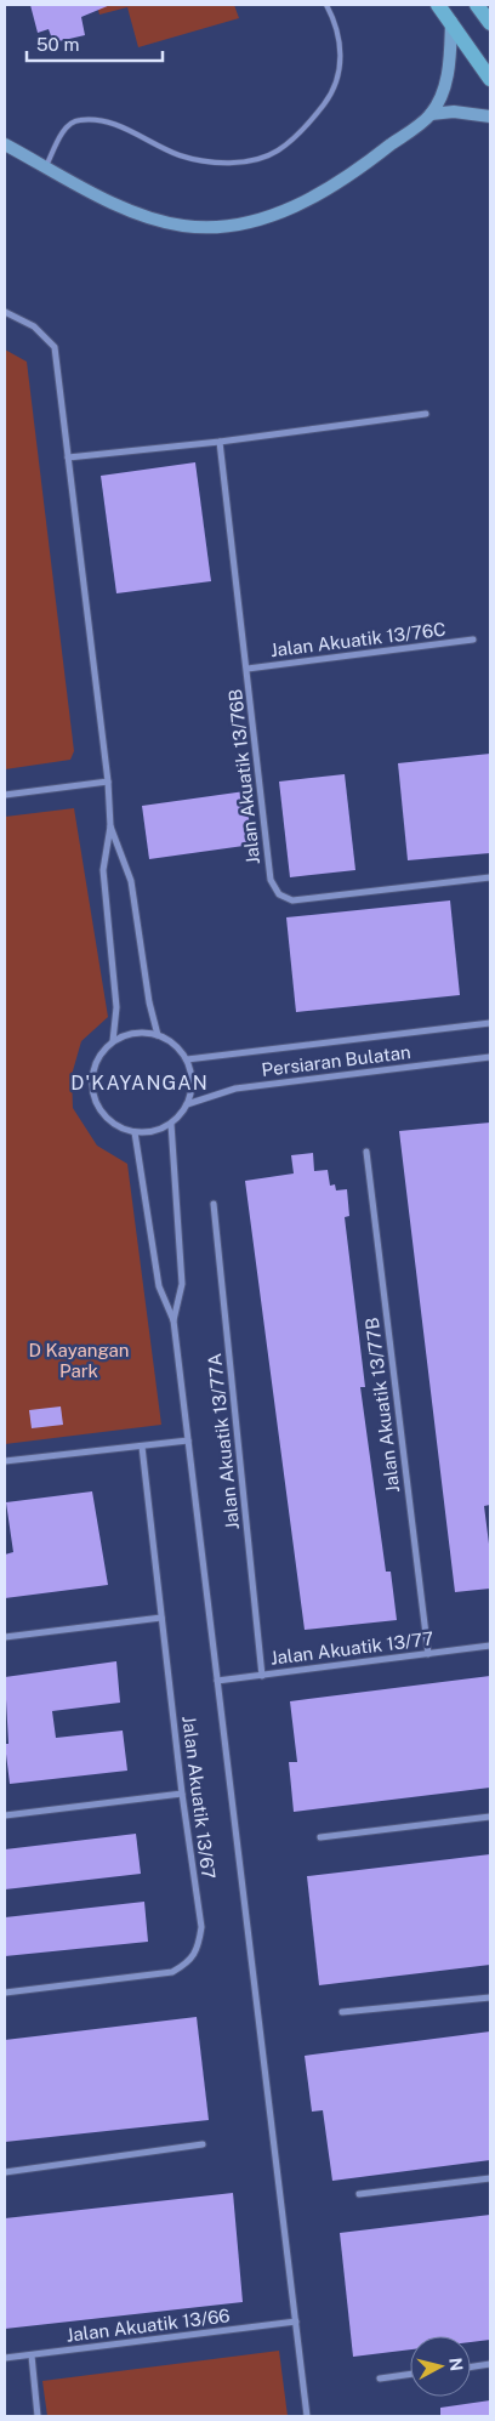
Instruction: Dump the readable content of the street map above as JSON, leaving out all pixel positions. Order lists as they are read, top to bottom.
{
  "streets": {
    "street": [
      "Jalan Akuatik 13/76C",
      "Jalan Akuatik 13/76B",
      "Persiaran Bulatan",
      "Jalan Akuatik 13/77B",
      "Jalan Akuatik 13/77A",
      "Jalan Akuatik 13/77",
      "Jalan Akuatik 13/67",
      "Jalan Akuatik 13/66"
    ]
  },
  "crossings": [
    ["Jalan Akuatik 13/76C", "Jalan Akuatik 13/76B"],
    ["Jalan Akuatik 13/77B", "Jalan Akuatik 13/77"],
    ["Jalan Akuatik 13/77A", "Jalan Akuatik 13/77"]
  ],
  "districts": ["D'KAYANGAN"],
  "parks": ["D Kayangan Park"],
  "scale_bar": "50 m",
  "north": "right"
}
